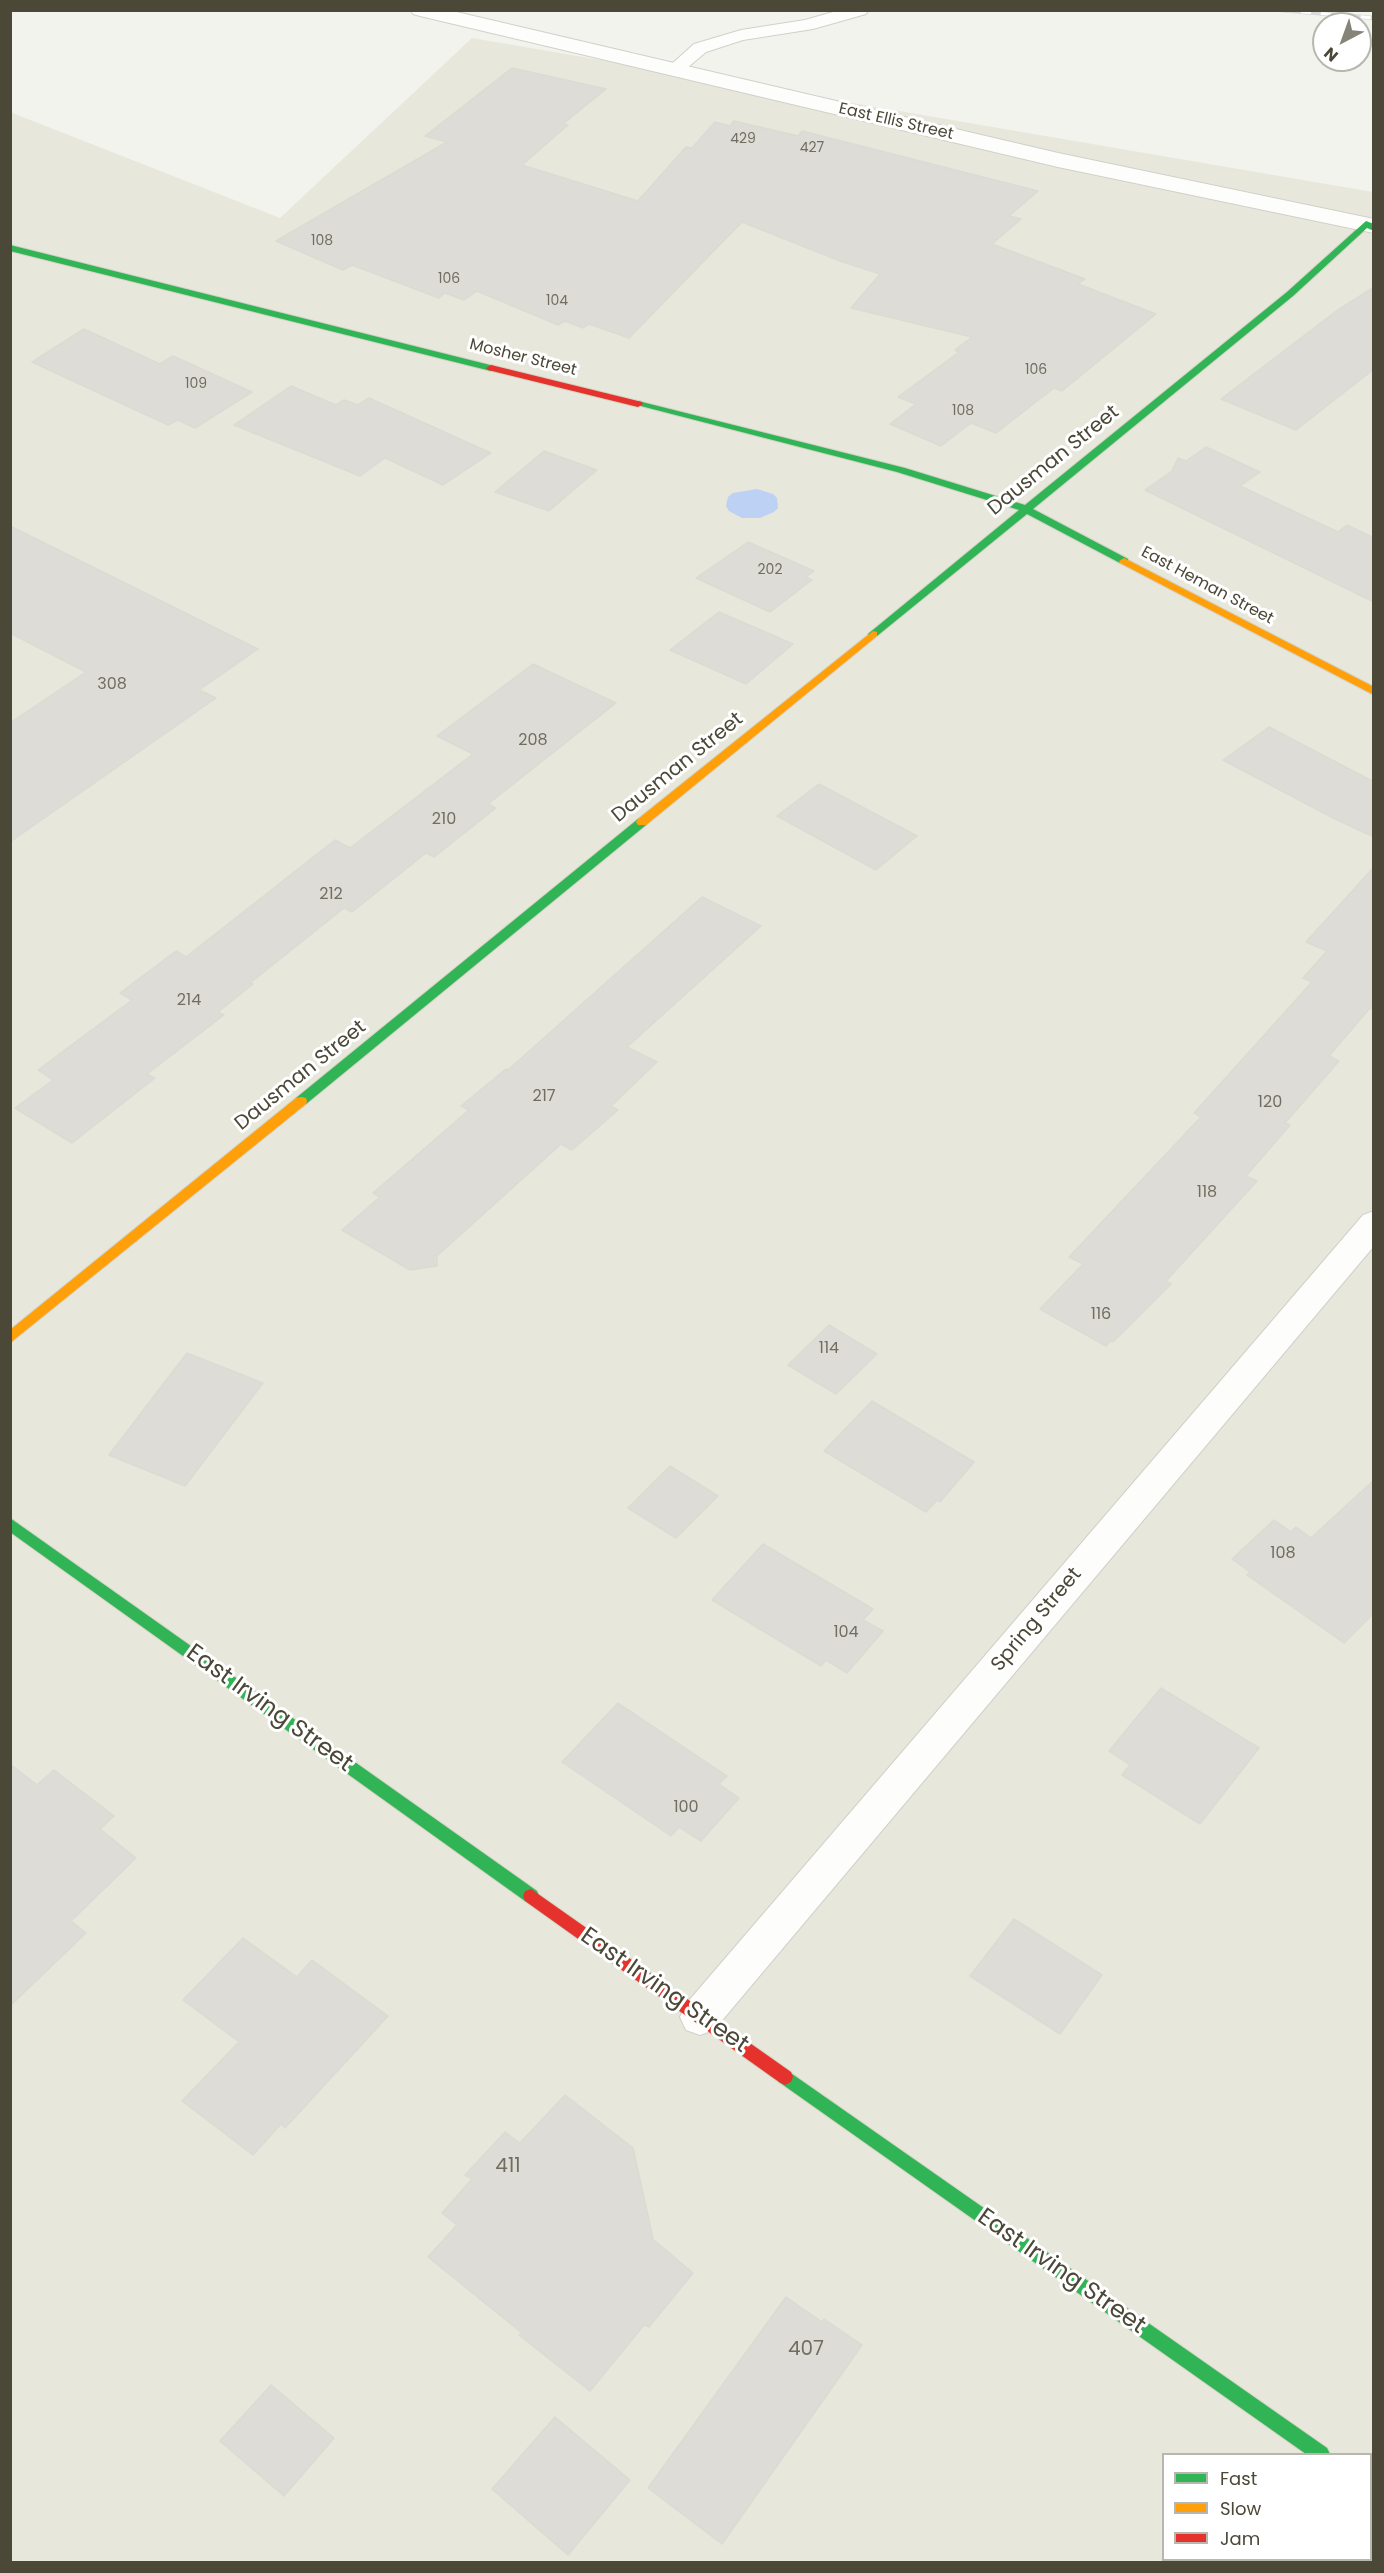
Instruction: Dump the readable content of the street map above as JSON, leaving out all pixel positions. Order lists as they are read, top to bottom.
{
  "streets": {
    "street": [
      "East Ellis Street",
      "Mosher Street",
      "Dausman Street",
      "East Heman Street",
      "Spring Street",
      "East Irving Street"
    ]
  },
  "crossings": [
    ["East Ellis Street", "Dausman Street"],
    ["Mosher Street", "Dausman Street"],
    ["Mosher Street", "East Heman Street"],
    ["Dausman Street", "East Heman Street"],
    ["Spring Street", "East Irving Street"]
  ],
  "house_numbers": [
    "429",
    "427",
    "108",
    "106",
    "104",
    "106",
    "109",
    "108",
    "202",
    "308",
    "208",
    "210",
    "212",
    "214",
    "217",
    "120",
    "118",
    "116",
    "114",
    "108",
    "104",
    "100",
    "411",
    "407"
  ],
  "legend": ["Fast", "Slow", "Jam"],
  "north": "bottom left"
}
